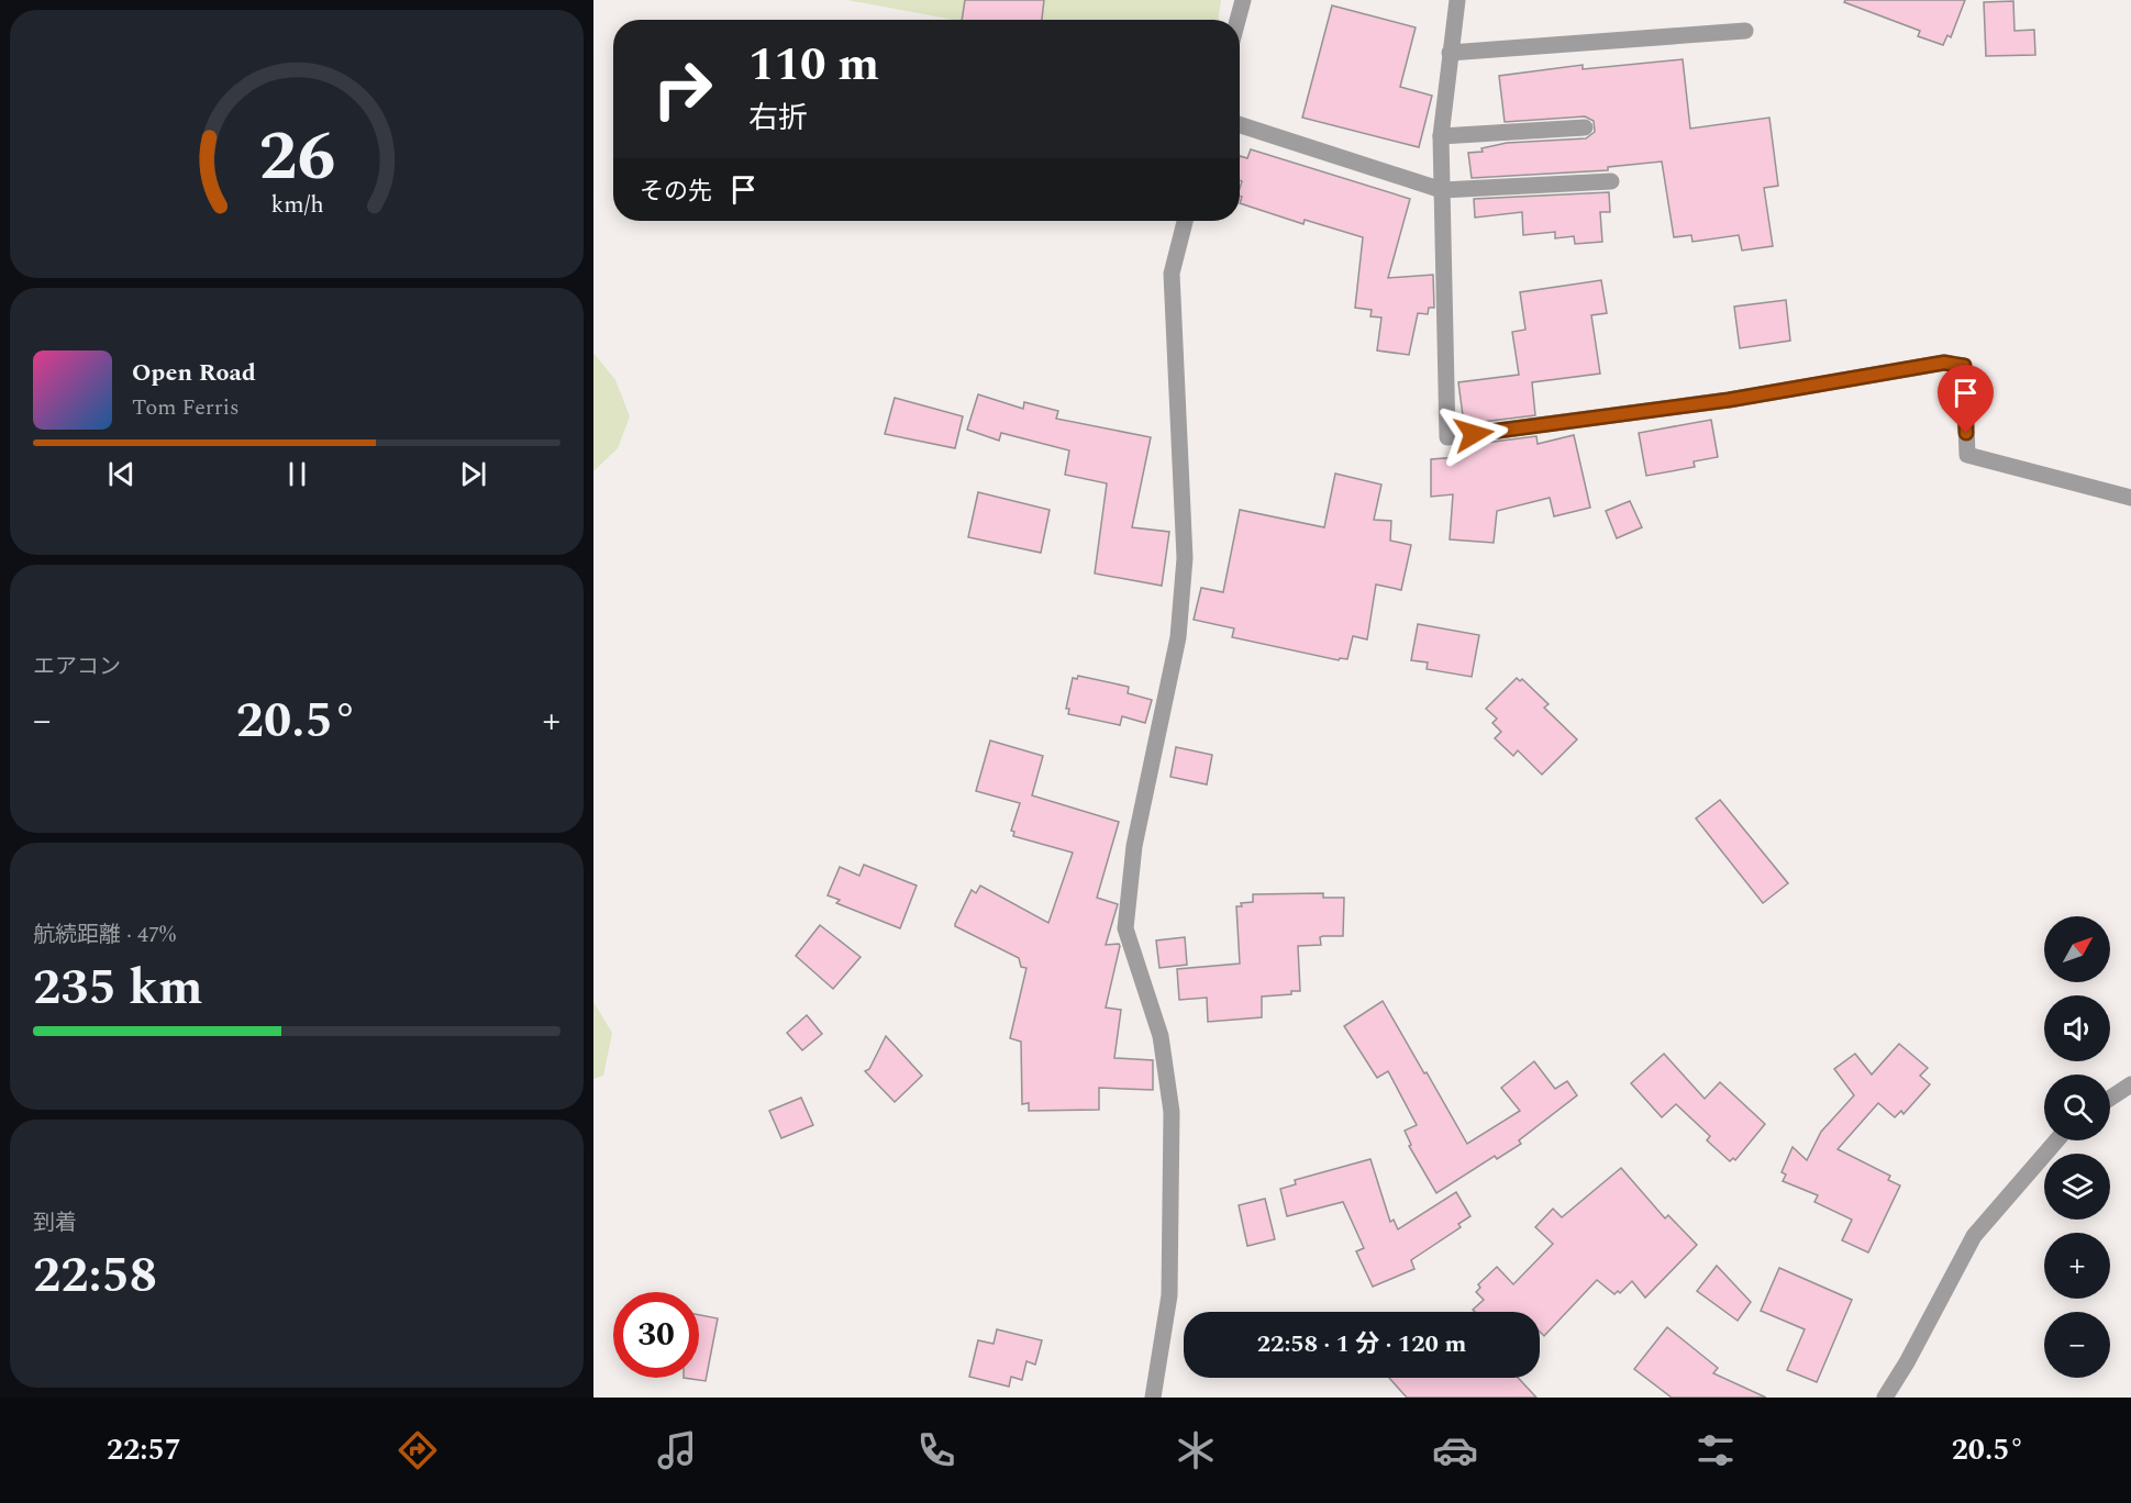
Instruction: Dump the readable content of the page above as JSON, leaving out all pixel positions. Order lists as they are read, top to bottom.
{
  "north": "top right",
  "page": {
    "turn": ["110 m", "右折"],
    "then": "その先",
    "song": ["Open Road", "Tom Ferris"],
    "tile": [
      "エアコン",
      ["航続距離 · 47%", "235 km"],
      ["到着", "22:58"]
    ],
    "heat": ["−", "20.5°", "+"],
    "map_buttons": ["+", "−"],
    "limit": "30",
    "trip": "22:58 · 1 分 · 120 m",
    "tabs": ["22:57", "20.5°"],
    "gauge": ["26", "km/h"]
  }
}
